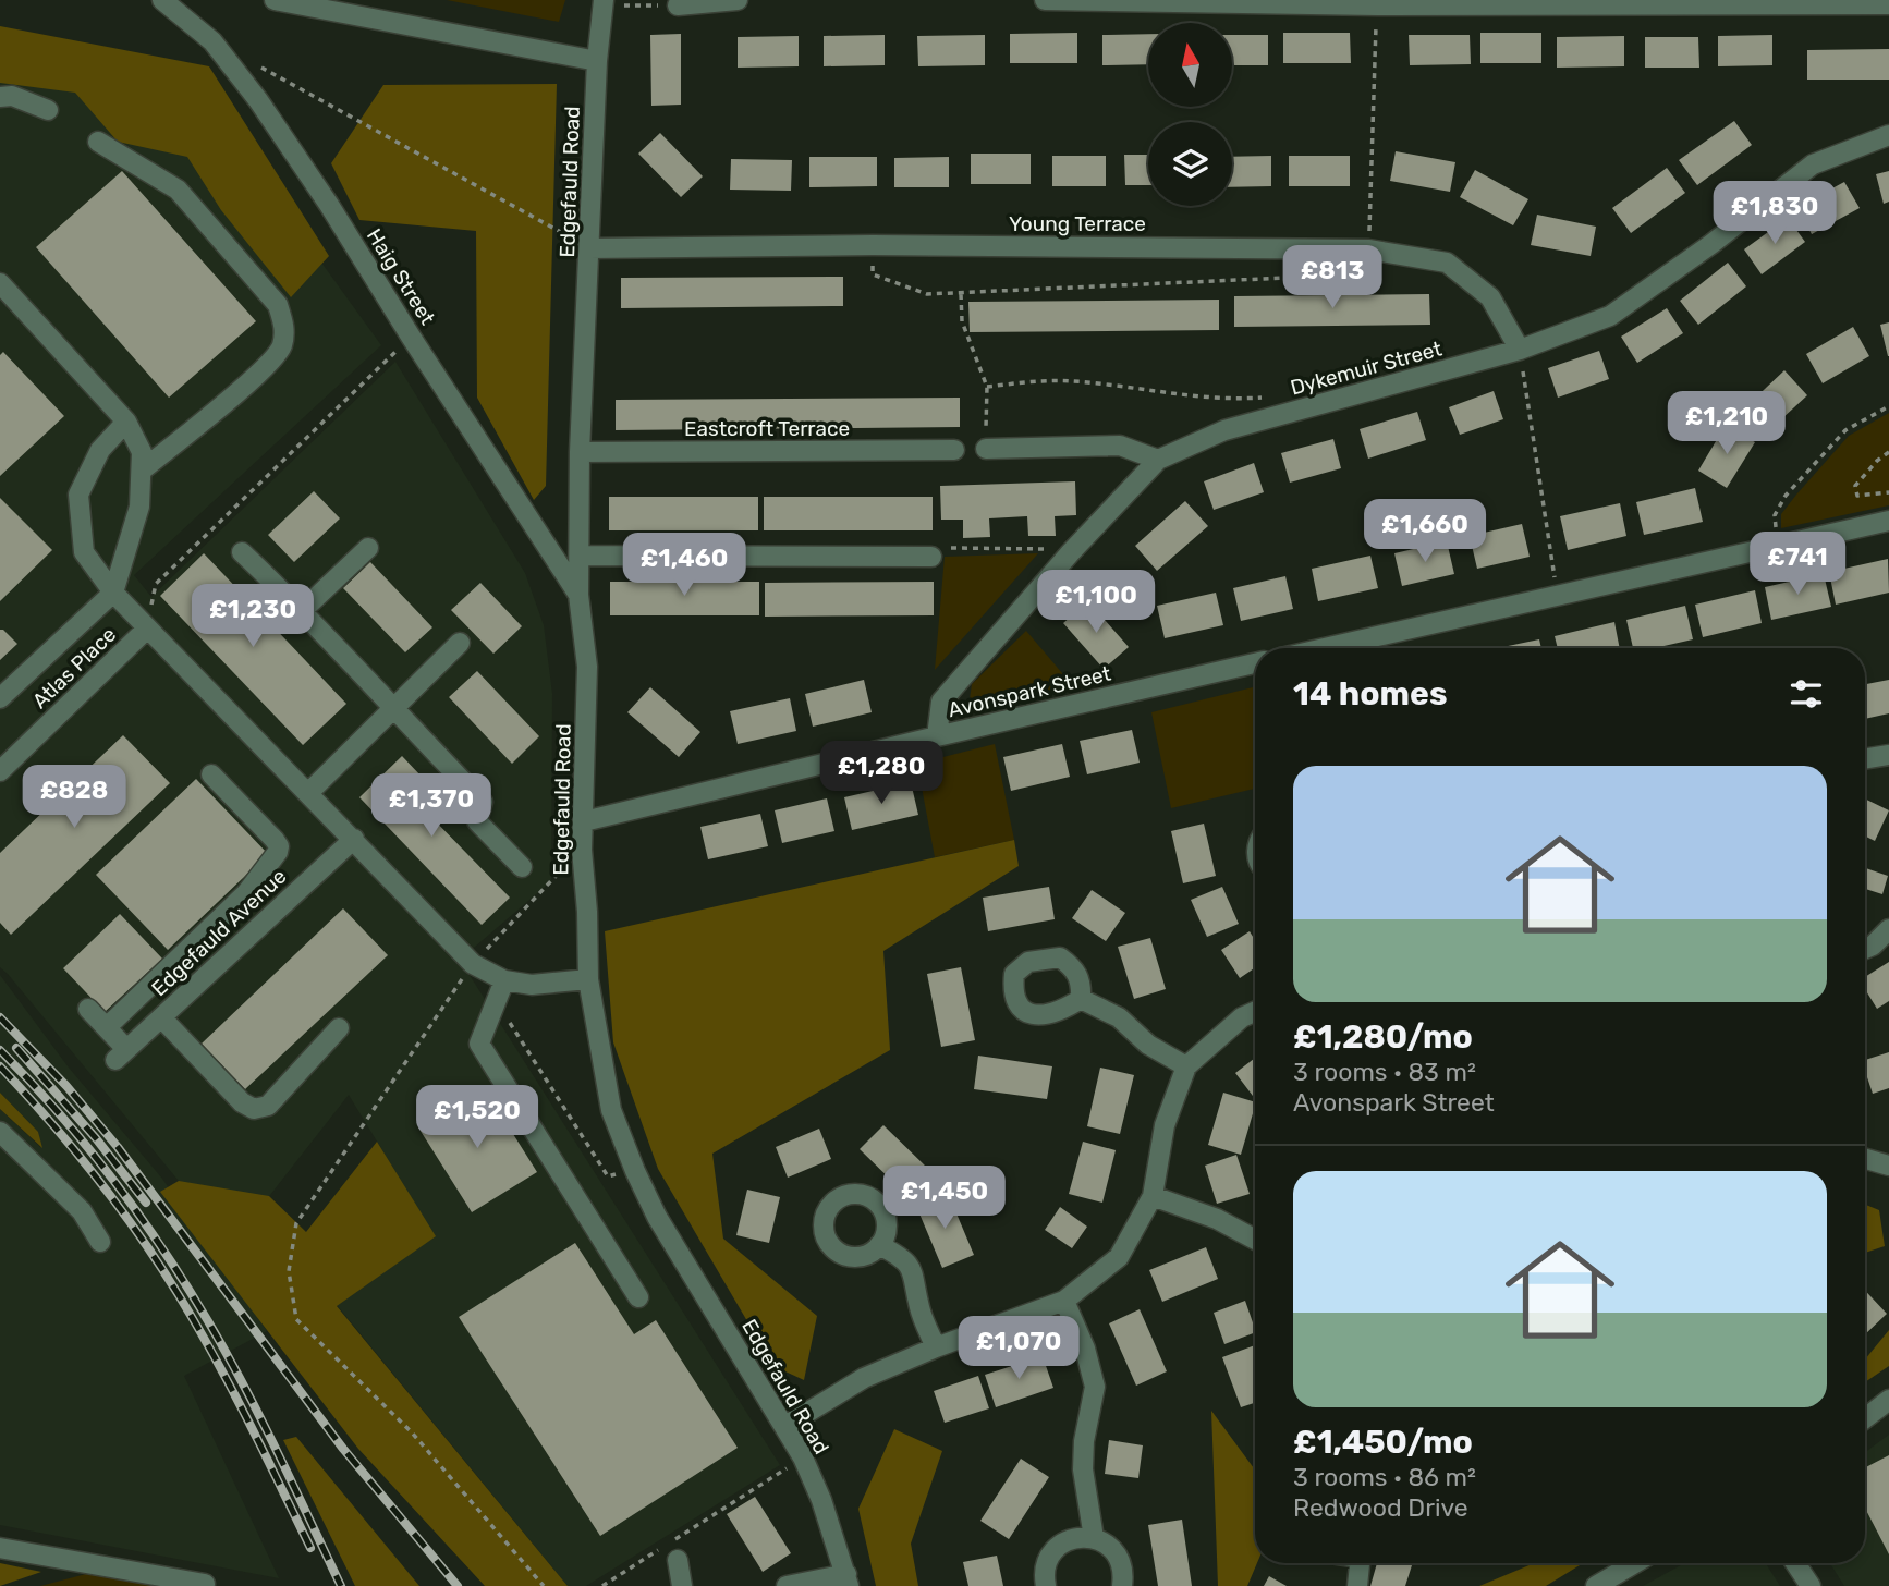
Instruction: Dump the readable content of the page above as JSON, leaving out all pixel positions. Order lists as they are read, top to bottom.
{
  "streets": {
    "street": [
      "Edgefauld Road",
      "Young Terrace",
      "Haig Street",
      "Dykemuir Street",
      "Eastcroft Terrace",
      "Atlas Place",
      "Avonspark Street",
      "Edgefauld Avenue"
    ]
  },
  "crossings": [
    ["Edgefauld Road", "Young Terrace"],
    ["Edgefauld Road", "Haig Street"],
    ["Edgefauld Road", "Eastcroft Terrace"],
    ["Edgefauld Road", "Avonspark Street"],
    ["Young Terrace", "Dykemuir Street"],
    ["Dykemuir Street", "Avonspark Street"]
  ],
  "north": "top",
  "page": {
    "price": [
      "£1,830",
      "£813",
      "£1,210",
      "£1,660",
      "£741",
      "£1,460",
      "£1,100",
      "£1,230",
      "£1,280",
      "£828",
      "£1,370",
      "£1,520",
      "£1,450",
      "£1,070"
    ],
    "heading": "14 homes",
    "list": [
      {
        "name": "£1,280/mo",
        "note": "3 rooms · 83 m² · Avonspark Street"
      },
      {
        "name": "£1,450/mo",
        "note": "3 rooms · 86 m² · Redwood Drive"
      }
    ]
  }
}
